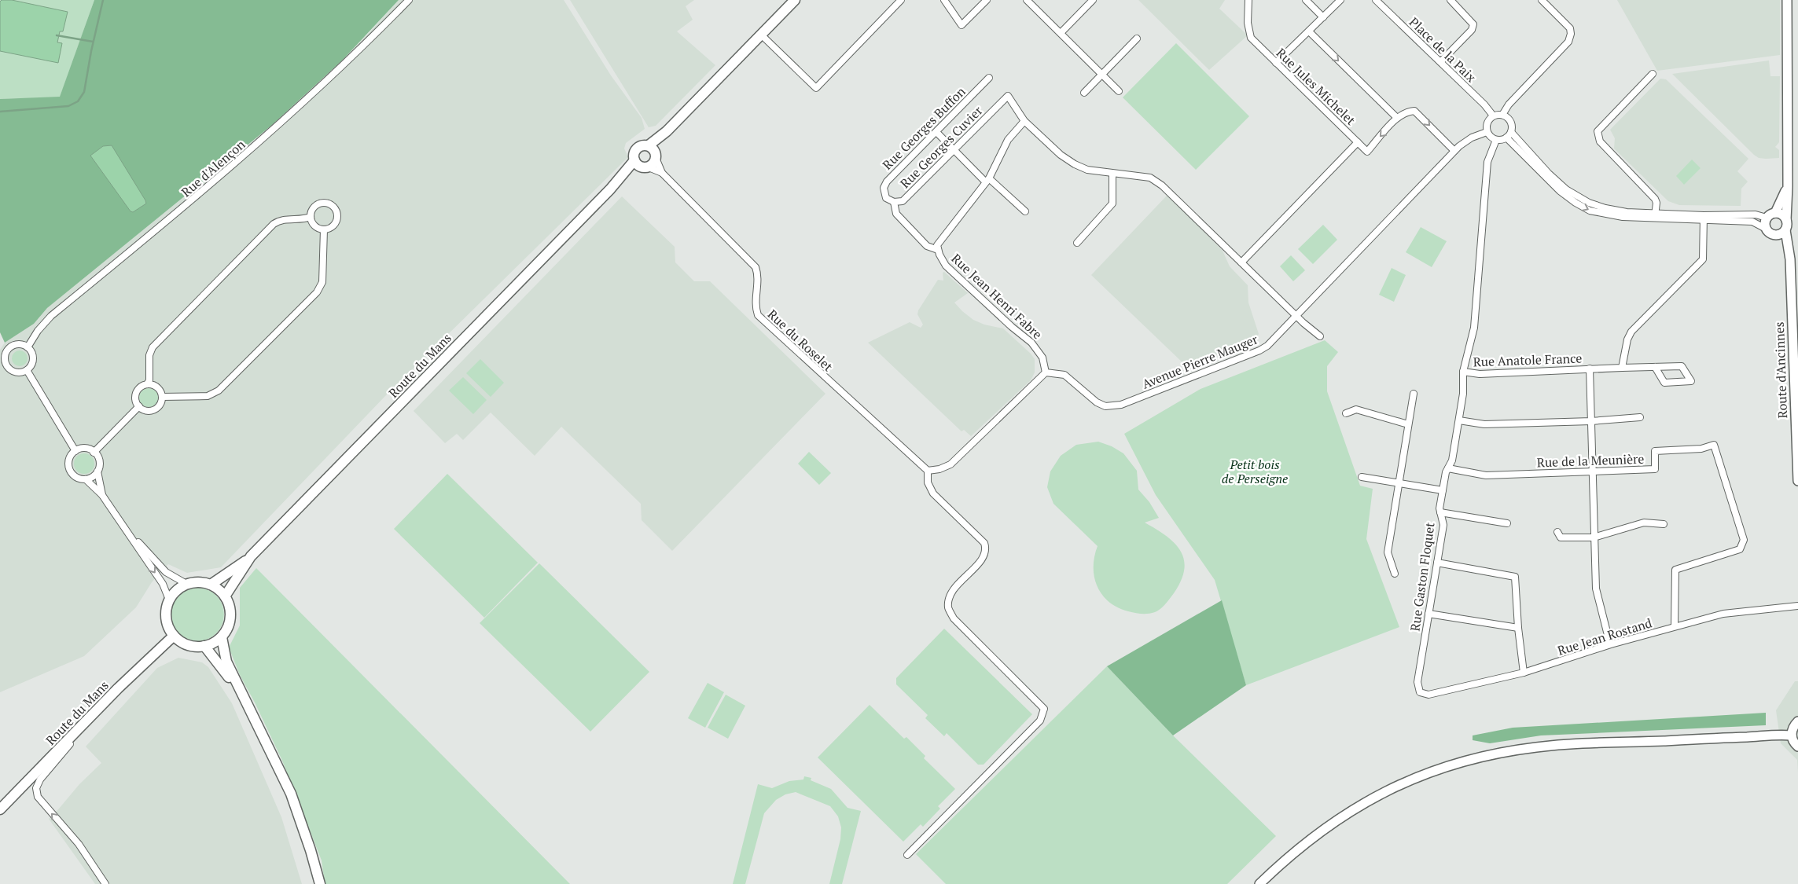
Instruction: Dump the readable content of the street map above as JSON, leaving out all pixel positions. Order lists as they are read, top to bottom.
{
  "streets": {
    "main road": ["Route du Mans", "Route d'Ancinnes"],
    "street": [
      "Place de la Paix",
      "Rue Jules Michelet",
      "Rue Georges Buffon",
      "Rue Georges Cuvier",
      "Rue d'Alençon",
      "Rue Jean Henri Fabre",
      "Rue du Roselet",
      "Rue Anatole France",
      "Avenue Pierre Mauger",
      "Rue de la Meunière",
      "Rue Gaston Floquet",
      "Rue Jean Rostand"
    ]
  },
  "crossings": [
    ["Place de la Paix", "Rue Anatole France"],
    ["Place de la Paix", "Avenue Pierre Mauger"],
    ["Rue Georges Buffon", "Rue Georges Cuvier"],
    ["Rue Georges Cuvier", "Rue Jean Henri Fabre"],
    ["Rue Jean Henri Fabre", "Avenue Pierre Mauger"],
    ["Rue du Roselet", "Route du Mans"],
    ["Rue Anatole France", "Avenue Pierre Mauger"],
    ["Rue Anatole France", "Rue Gaston Floquet"],
    ["Rue de la Meunière", "Rue Gaston Floquet"],
    ["Rue de la Meunière", "Rue Jean Rostand"],
    ["Rue Gaston Floquet", "Rue Jean Rostand"]
  ],
  "parks": ["Petit bois de Perseigne"]
}
